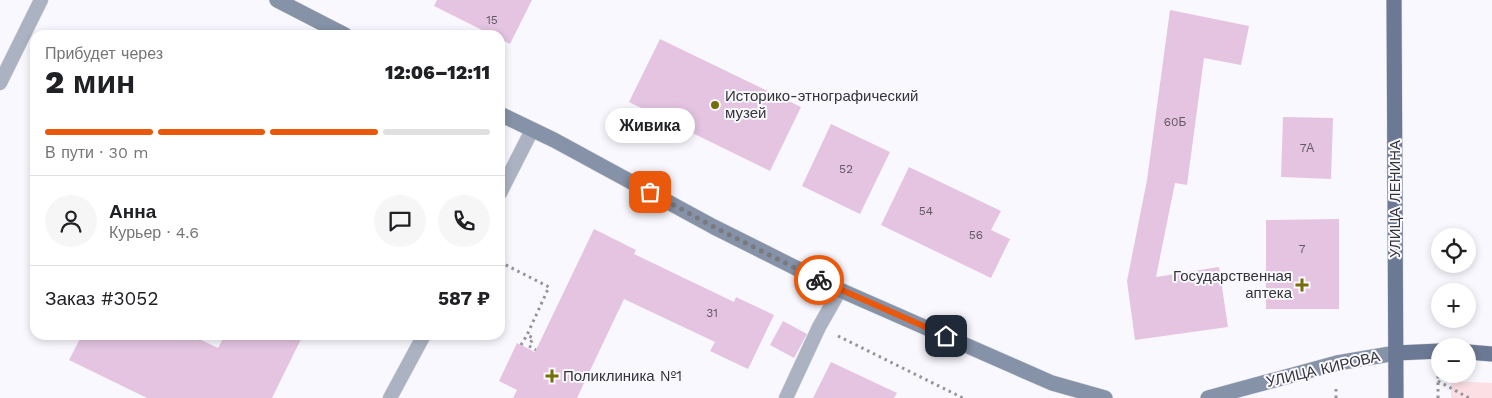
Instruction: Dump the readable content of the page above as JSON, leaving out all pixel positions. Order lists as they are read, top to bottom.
{
  "streets": {
    "main road": ["УЛИЦА ЛЕНИНА", "УЛИЦА КИРОВА"]
  },
  "crossings": [
    ["УЛИЦА ЛЕНИНА", "УЛИЦА КИРОВА"]
  ],
  "places": {
    "other": ["Историко-этнографический музей", "Живика"],
    "health": ["Государственная аптека", "Поликлиника №1"]
  },
  "house_numbers": [
    "15",
    "60Б",
    "7А",
    "52",
    "54",
    "56",
    "7",
    "31"
  ],
  "page": {
    "heading": ["2 мин", "Прибудет через", "12:06–12:11"],
    "panel": [
      "Анна",
      "Курьер · 4.6",
      "Заказ #3052",
      "587 ₽"
    ],
    "bubble": "Живика",
    "bar": "В пути · 30 m",
    "map_buttons": ["+", "−"]
  }
}
